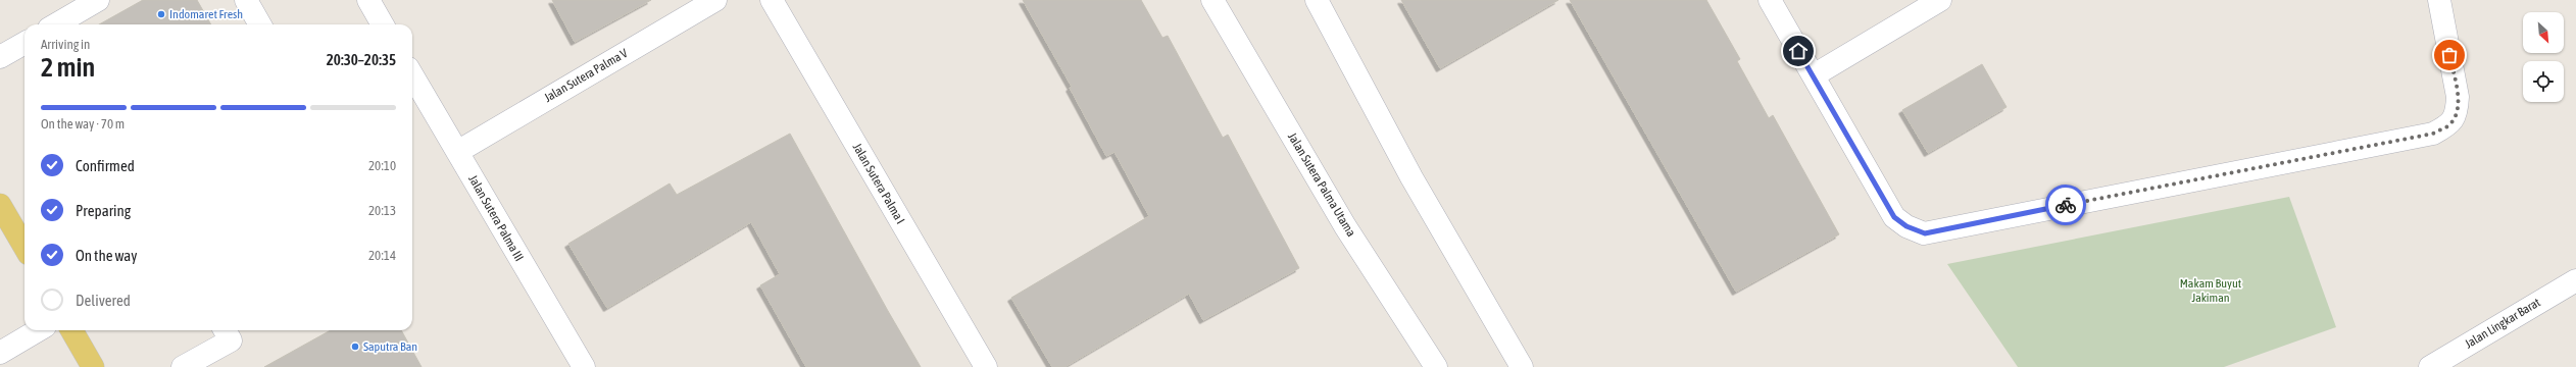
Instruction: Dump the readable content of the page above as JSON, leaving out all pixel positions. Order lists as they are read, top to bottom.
{
  "streets": {
    "street": [
      "Jalan Sutera Palma V",
      "Jalan Sutera Palma I",
      "Jalan Sutera Palma Utama",
      "Jalan Sutera Palma III",
      "Jalan Lingkar Barat"
    ]
  },
  "crossings": [
    ["Jalan Sutera Palma V", "Jalan Sutera Palma III"]
  ],
  "parks": ["Makam Buyut Jakiman"],
  "places": ["Indomaret Fresh", "Saputra Ban"],
  "north": "bottom right",
  "page": {
    "heading": ["2 min", "Arriving in", "20:30–20:35"],
    "bar": "On the way · 70 m",
    "list": [
      ["Confirmed", "20:10"],
      ["Preparing", "20:13"],
      ["On the way", "20:14"],
      "Delivered"
    ]
  }
}
